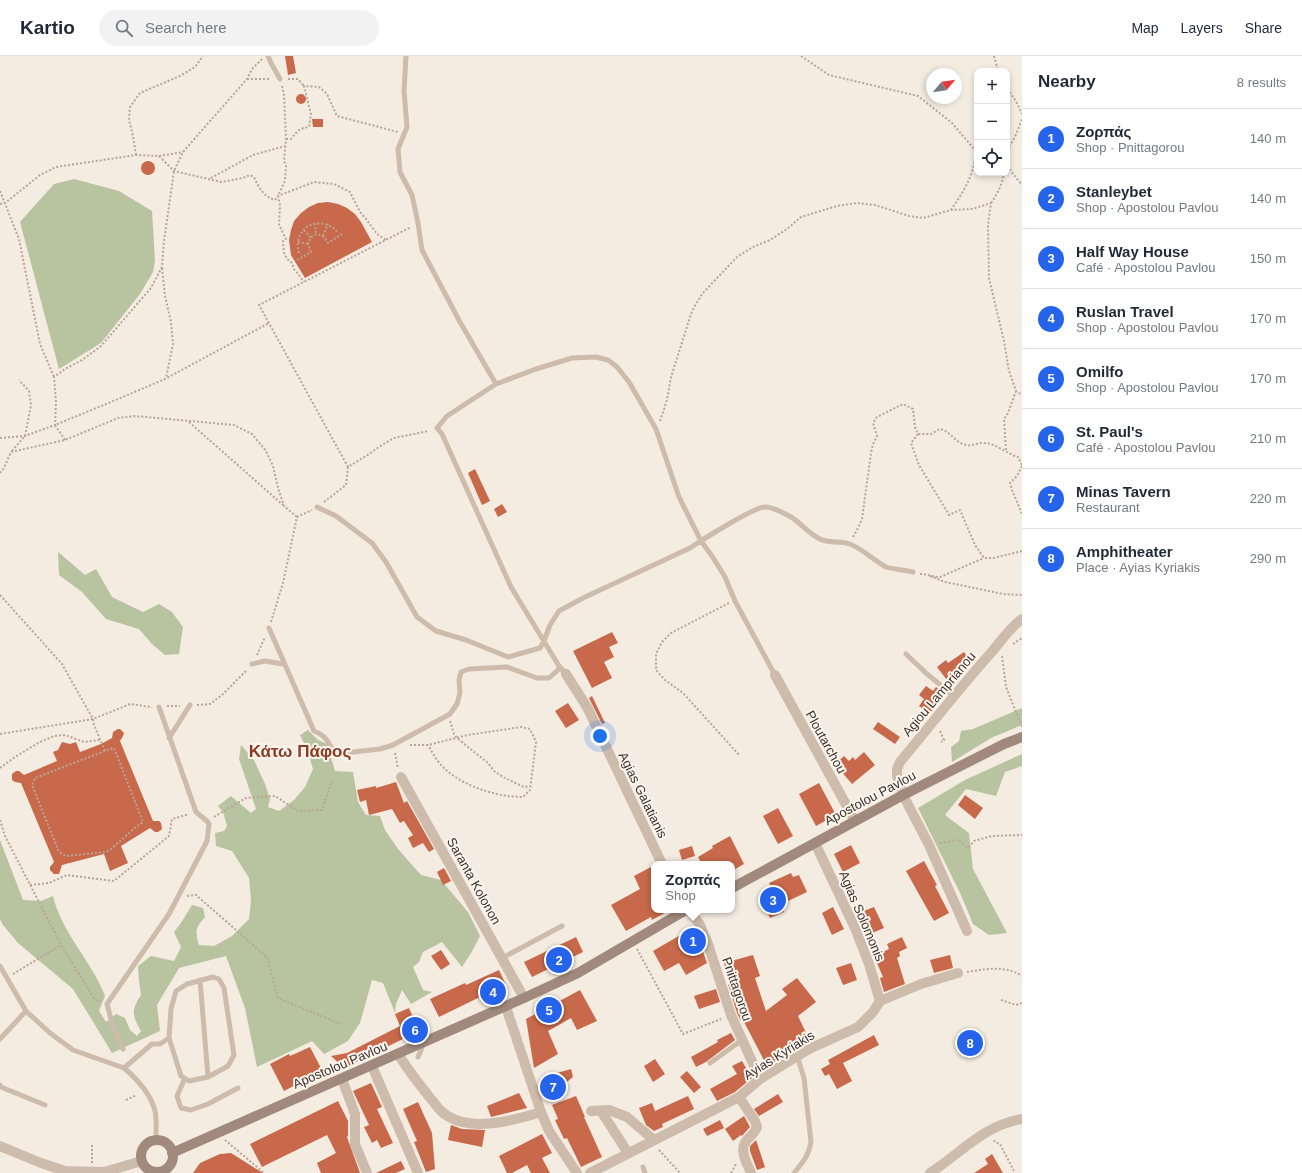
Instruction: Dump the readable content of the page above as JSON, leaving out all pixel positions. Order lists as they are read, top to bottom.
{
  "streets": {
    "main road": ["Apostolou Pavlou"],
    "street": [
      "Agiou Lamprianou",
      "Ploutarchou",
      "Agias Galatianis",
      "Saranta Kolonon",
      "Agias Solomonis",
      "Pnittagorou",
      "Ayias Kyriakis"
    ]
  },
  "crossings": [
    ["Agiou Lamprianou", "Apostolou Pavlou"],
    ["Ploutarchou", "Apostolou Pavlou"],
    ["Apostolou Pavlou", "Saranta Kolonon"],
    ["Apostolou Pavlou", "Agias Solomonis"],
    ["Agias Solomonis", "Ayias Kyriakis"],
    ["Pnittagorou", "Ayias Kyriakis"]
  ],
  "districts": ["Κάτω Πάφος"],
  "north": "top right",
  "page": {
    "header": "Kartio",
    "search": "Search here",
    "nav": ["Map", "Layers", "Share"],
    "heading": ["Nearby", "8 results"],
    "map_buttons": ["+", "−"],
    "list": [
      {
        "mark": "1",
        "name": "Ζορπάς",
        "note": "Shop · Pnittagorou",
        "value": "140 m"
      },
      {
        "mark": "2",
        "name": "Stanleybet",
        "note": "Shop · Apostolou Pavlou",
        "value": "140 m"
      },
      {
        "mark": "3",
        "name": "Half Way House",
        "note": "Café · Apostolou Pavlou",
        "value": "150 m"
      },
      {
        "mark": "4",
        "name": "Ruslan Travel",
        "note": "Shop · Apostolou Pavlou",
        "value": "170 m"
      },
      {
        "mark": "5",
        "name": "Omilfo",
        "note": "Shop · Apostolou Pavlou",
        "value": "170 m"
      },
      {
        "mark": "6",
        "name": "St. Paul's",
        "note": "Café · Apostolou Pavlou",
        "value": "210 m"
      },
      {
        "mark": "7",
        "name": "Minas Tavern",
        "note": "Restaurant",
        "value": "220 m"
      },
      {
        "mark": "8",
        "name": "Amphitheater",
        "note": "Place · Ayias Kyriakis",
        "value": "290 m"
      }
    ],
    "popup": ["Ζορπάς", "Shop"],
    "pins": [
      "3",
      "1",
      "2",
      "4",
      "5",
      "6",
      "8",
      "7"
    ]
  }
}
